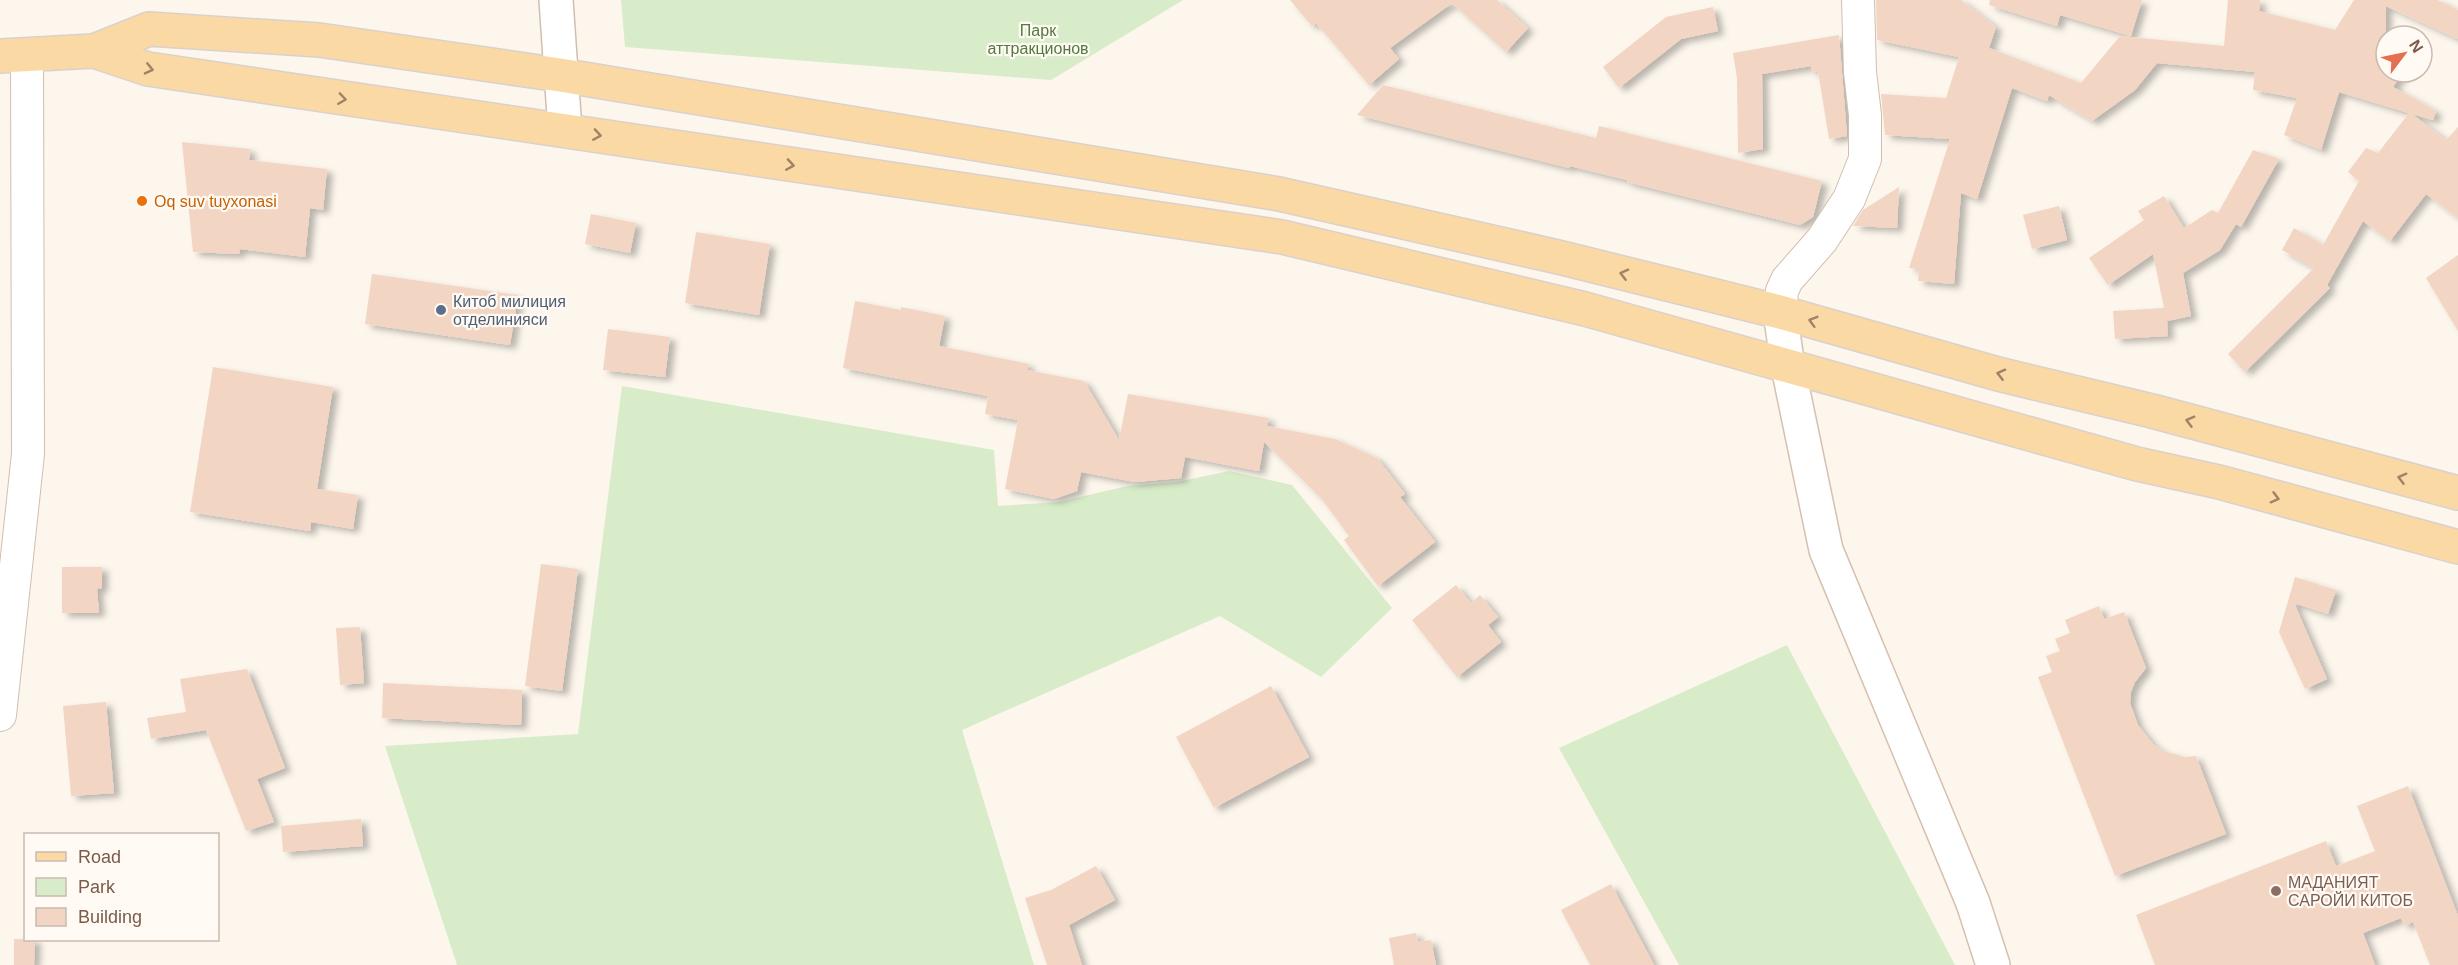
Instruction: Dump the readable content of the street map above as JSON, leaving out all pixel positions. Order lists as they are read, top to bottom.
{
  "parks": ["Парк аттракционов"],
  "places": ["Oq suv tuyxonasi", "Китоб милиция отделинияси", "МАДАНИЯТ САРОЙИ КИТОБ"],
  "legend": ["Road", "Park", "Building"],
  "north": "top right"
}
